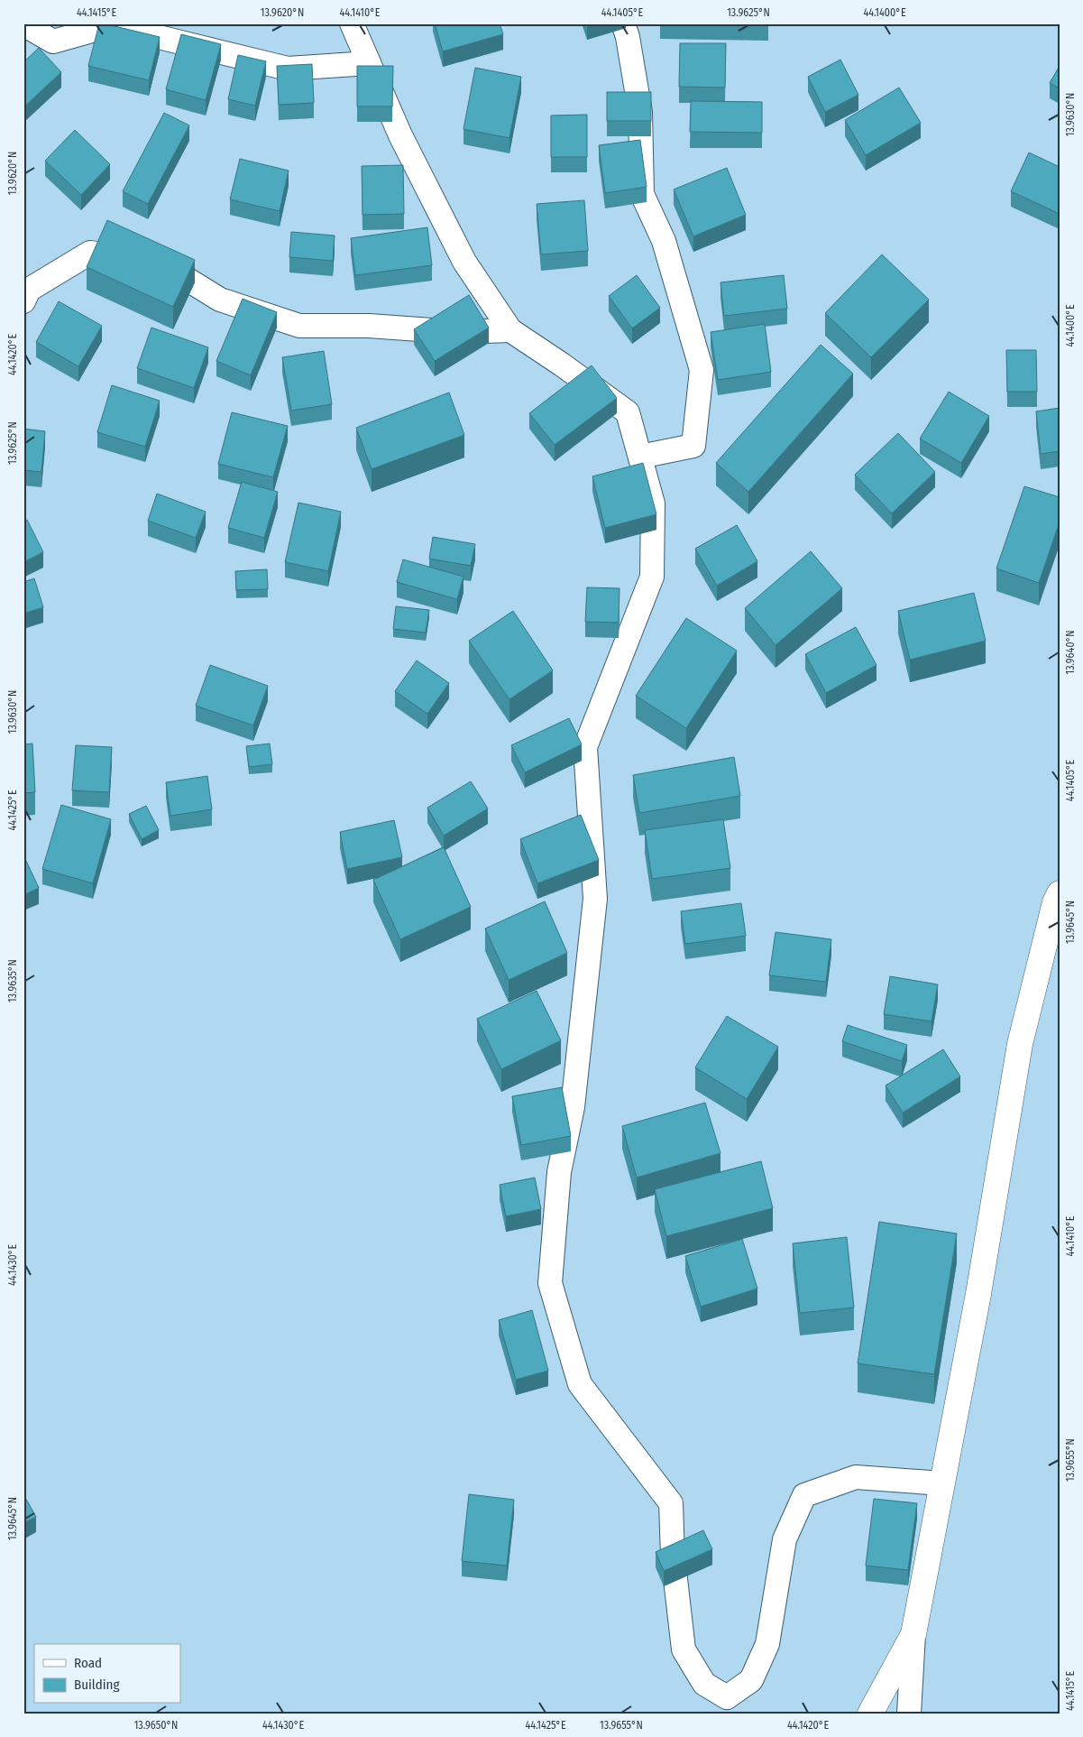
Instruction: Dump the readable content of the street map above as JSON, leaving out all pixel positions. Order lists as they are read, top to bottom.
{
  "legend": ["Road", "Building"],
  "coordinates": [
    "44.1415°E",
    "13.9620°N",
    "44.1410°E",
    "44.1405°E",
    "13.9625°N",
    "44.1400°E",
    "13.9630°N",
    "44.1420°E",
    "13.9640°N",
    "44.1425°E",
    "13.9645°N",
    "13.9635°N",
    "44.1430°E",
    "13.9655°N",
    "13.9650°N"
  ]
}
